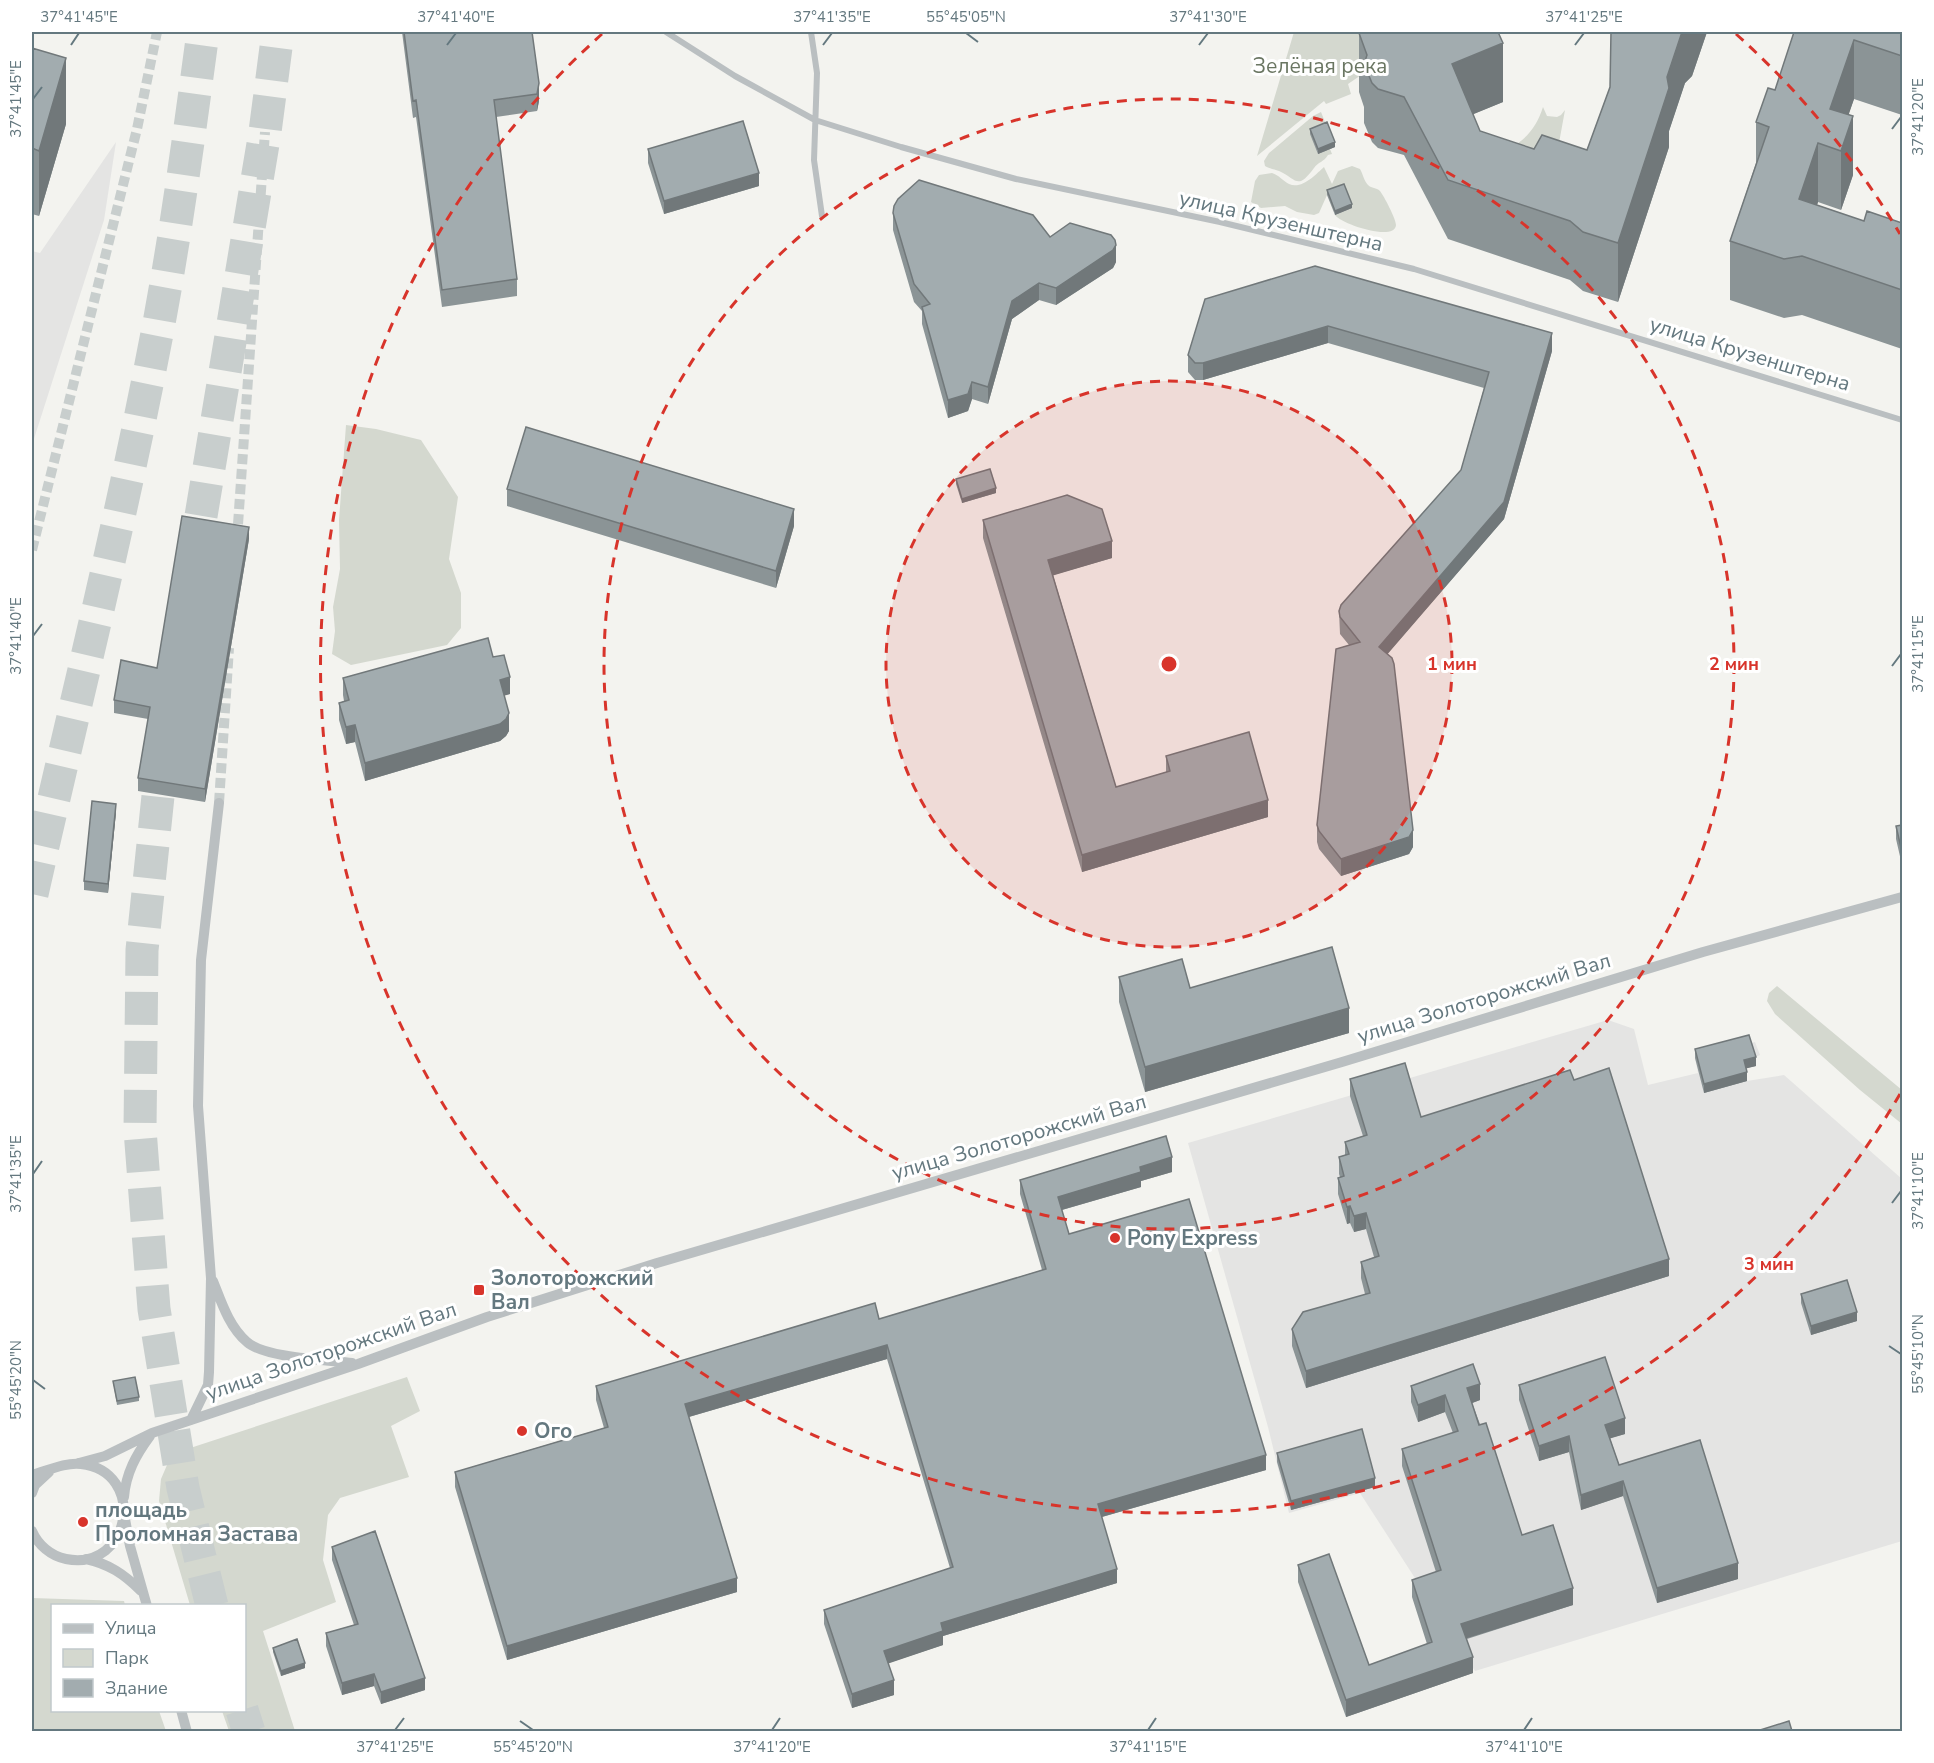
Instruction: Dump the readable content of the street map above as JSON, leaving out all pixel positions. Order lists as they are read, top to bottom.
{
  "streets": {
    "street": ["улица Крузенштерна", "улица Золоторожский Вал"]
  },
  "parks": ["Зелёная река"],
  "places": {
    "other": ["Pony Express", "Ого", "площадь Проломная Застава"],
    "transit": ["Золоторожский Вал"]
  },
  "legend": ["Улица", "Парк", "Здание"],
  "coordinates": [
    "37°41'45\"E",
    "37°41'40\"E",
    "37°41'35\"E",
    "55°45'05\"N",
    "37°41'30\"E",
    "37°41'25\"E",
    "37°41'20\"E",
    "37°41'15\"E",
    "37°41'10\"E",
    "55°45'10\"N",
    "55°45'20\"N"
  ],
  "rings": ["1 мин", "2 мин", "3 мин"]
}
